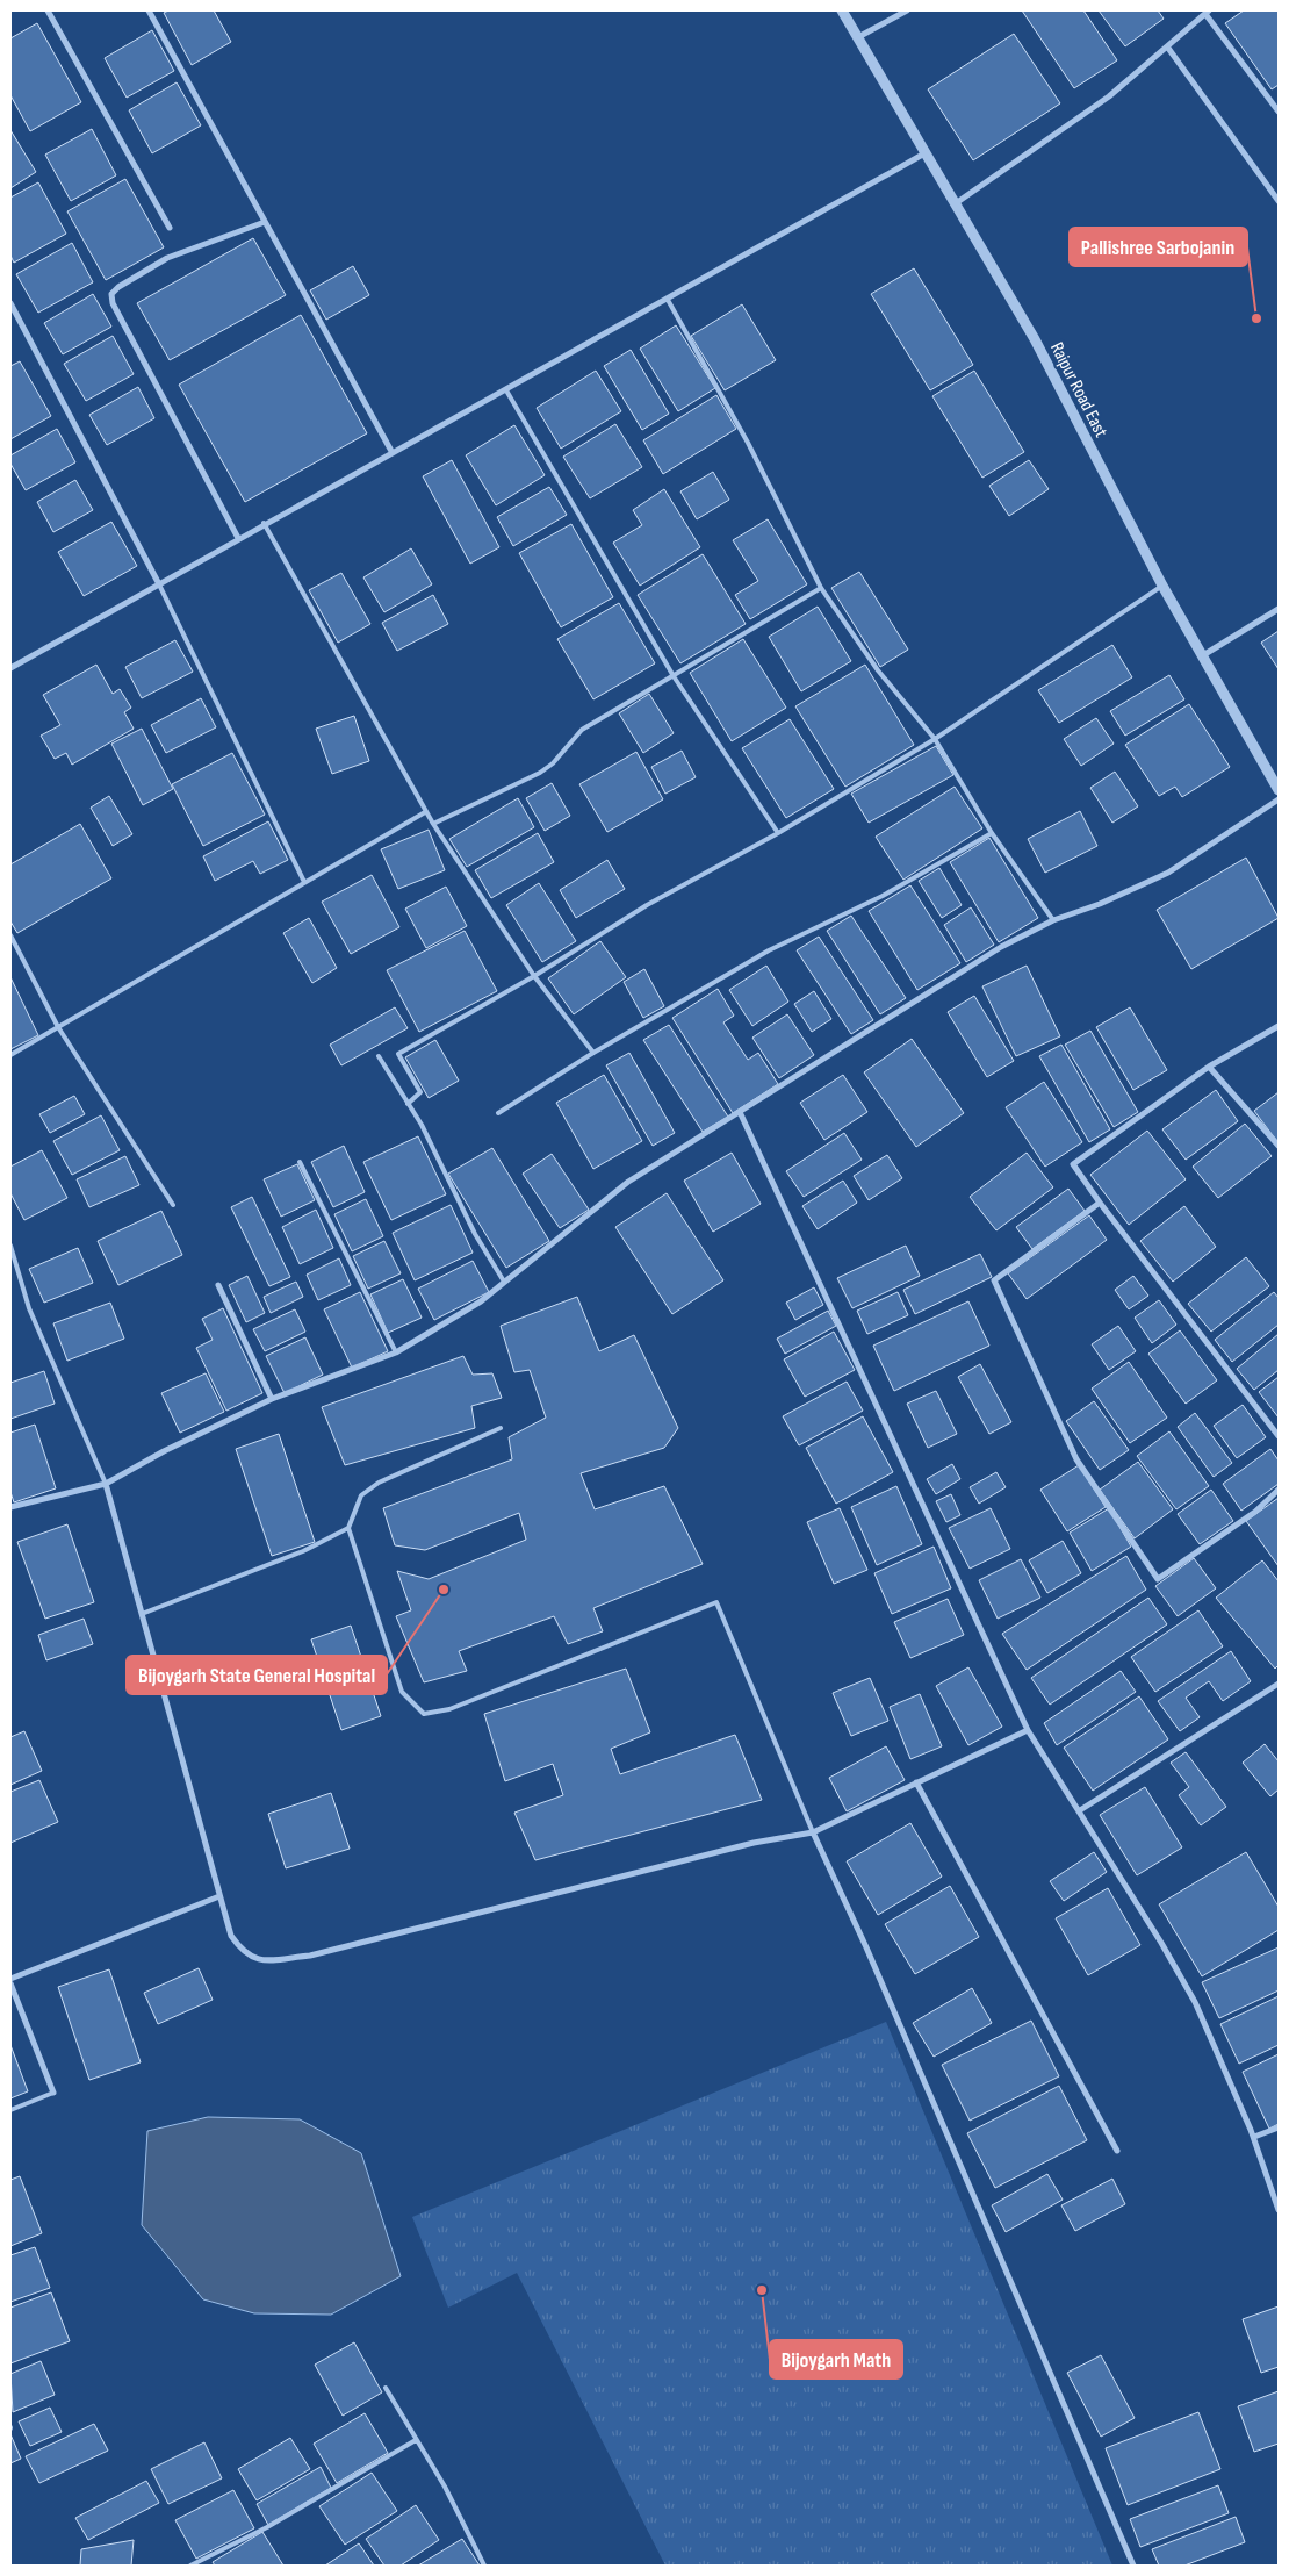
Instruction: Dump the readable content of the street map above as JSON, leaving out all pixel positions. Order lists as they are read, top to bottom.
{
  "streets": {
    "street": ["Raipur Road East"]
  },
  "places": ["Pallishree Sarbojanin", "Bijoygarh State General Hospital", "Bijoygarh Math"]
}
